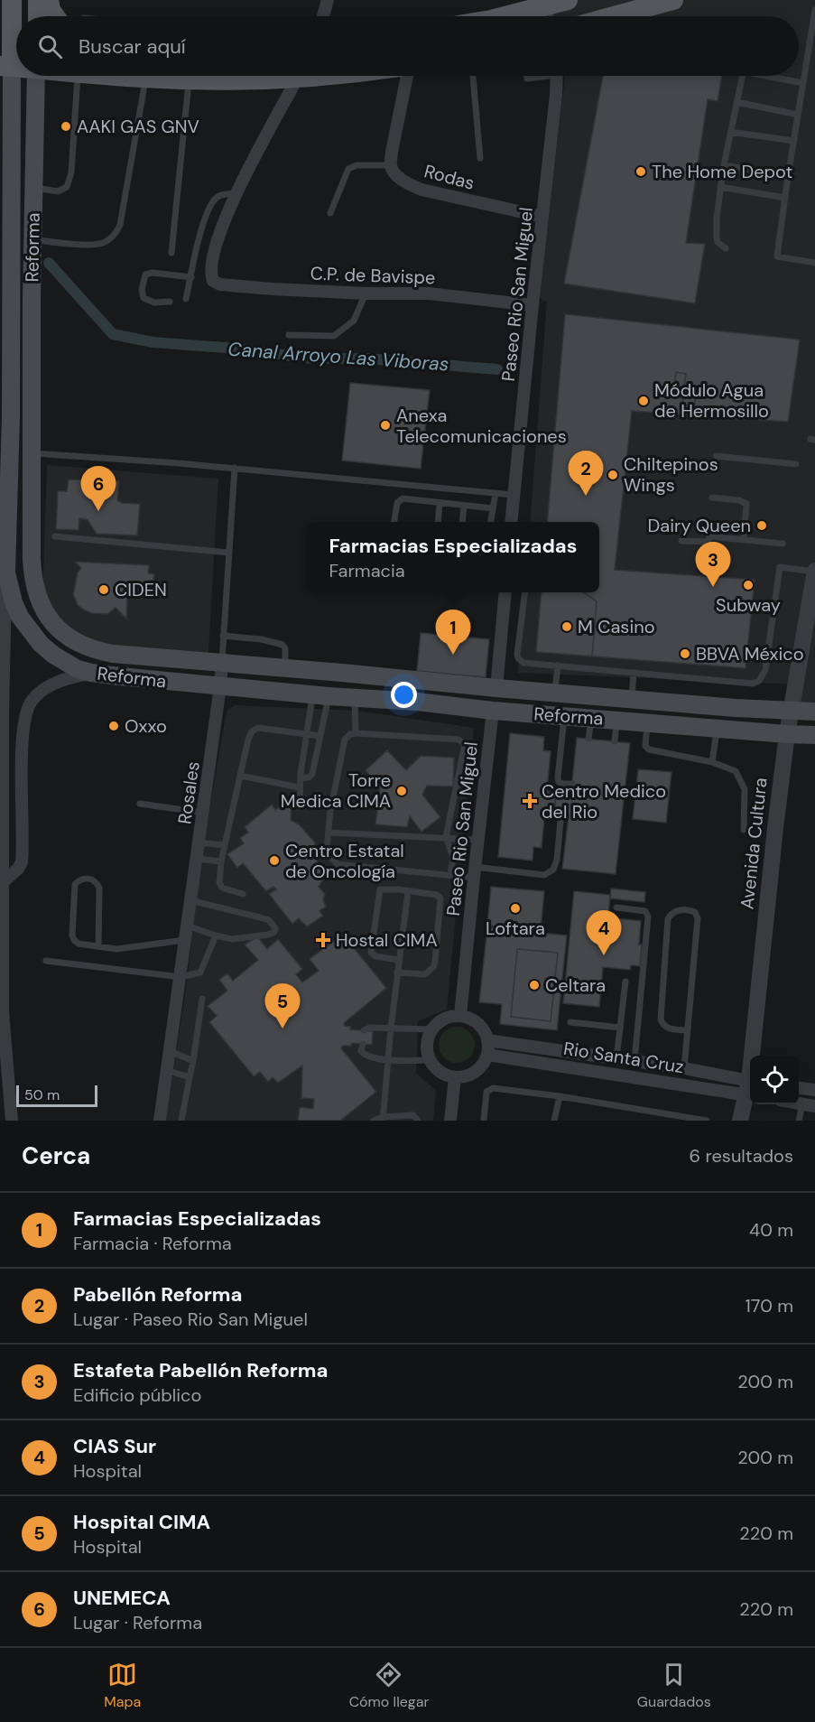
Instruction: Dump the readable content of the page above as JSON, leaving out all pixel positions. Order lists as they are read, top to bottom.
{
  "streets": {
    "main road": ["Reforma"],
    "street": [
      "Rodas",
      "C.P. de Bavispe",
      "Paseo Rio San Miguel",
      "Rosales",
      "Avenida Cultura",
      "Rio Santa Cruz"
    ]
  },
  "crossings": [
    ["Rodas", "Paseo Rio San Miguel"],
    ["Reforma", "Paseo Rio San Miguel"],
    ["Reforma", "Rosales"],
    ["Reforma", "Avenida Cultura"],
    ["C.P. de Bavispe", "Paseo Rio San Miguel"],
    ["Paseo Rio San Miguel", "Rio Santa Cruz"]
  ],
  "water": ["Canal Arroyo Las Viboras"],
  "places": {
    "other": [
      "AAKI GAS GNV",
      "The Home Depot",
      "Módulo Agua de Hermosillo",
      "Anexa Telecomunicaciones",
      "Chiltepinos Wings",
      "Dairy Queen",
      "Subway",
      "CIDEN",
      "M Casino",
      "BBVA México",
      "Oxxo",
      "Torre Medica CIMA",
      "Centro Estatal de Oncología",
      "Loftara",
      "Celtara"
    ],
    "health": ["Centro Medico del Rio", "Hostal CIMA"]
  },
  "scale_bar": "50 m",
  "page": {
    "search": "Buscar aquí",
    "pins": [
      "2",
      "6",
      "3",
      "1",
      "4",
      "5"
    ],
    "popup": ["Farmacias Especializadas", "Farmacia"],
    "scale": "50 m",
    "heading": ["Cerca", "6 resultados"],
    "list": [
      {
        "mark": "1",
        "name": "Farmacias Especializadas",
        "note": "Farmacia · Reforma",
        "value": "40 m"
      },
      {
        "mark": "2",
        "name": "Pabellón Reforma",
        "note": "Lugar · Paseo Rio San Miguel",
        "value": "170 m"
      },
      {
        "mark": "3",
        "name": "Estafeta Pabellón Reforma",
        "note": "Edificio público",
        "value": "200 m"
      },
      {
        "mark": "4",
        "name": "CIAS Sur",
        "note": "Hospital",
        "value": "200 m"
      },
      {
        "mark": "5",
        "name": "Hospital CIMA",
        "note": "Hospital",
        "value": "220 m"
      },
      {
        "mark": "6",
        "name": "UNEMECA",
        "note": "Lugar · Reforma",
        "value": "220 m"
      }
    ],
    "nav": ["Mapa", "Cómo llegar", "Guardados"]
  }
}
